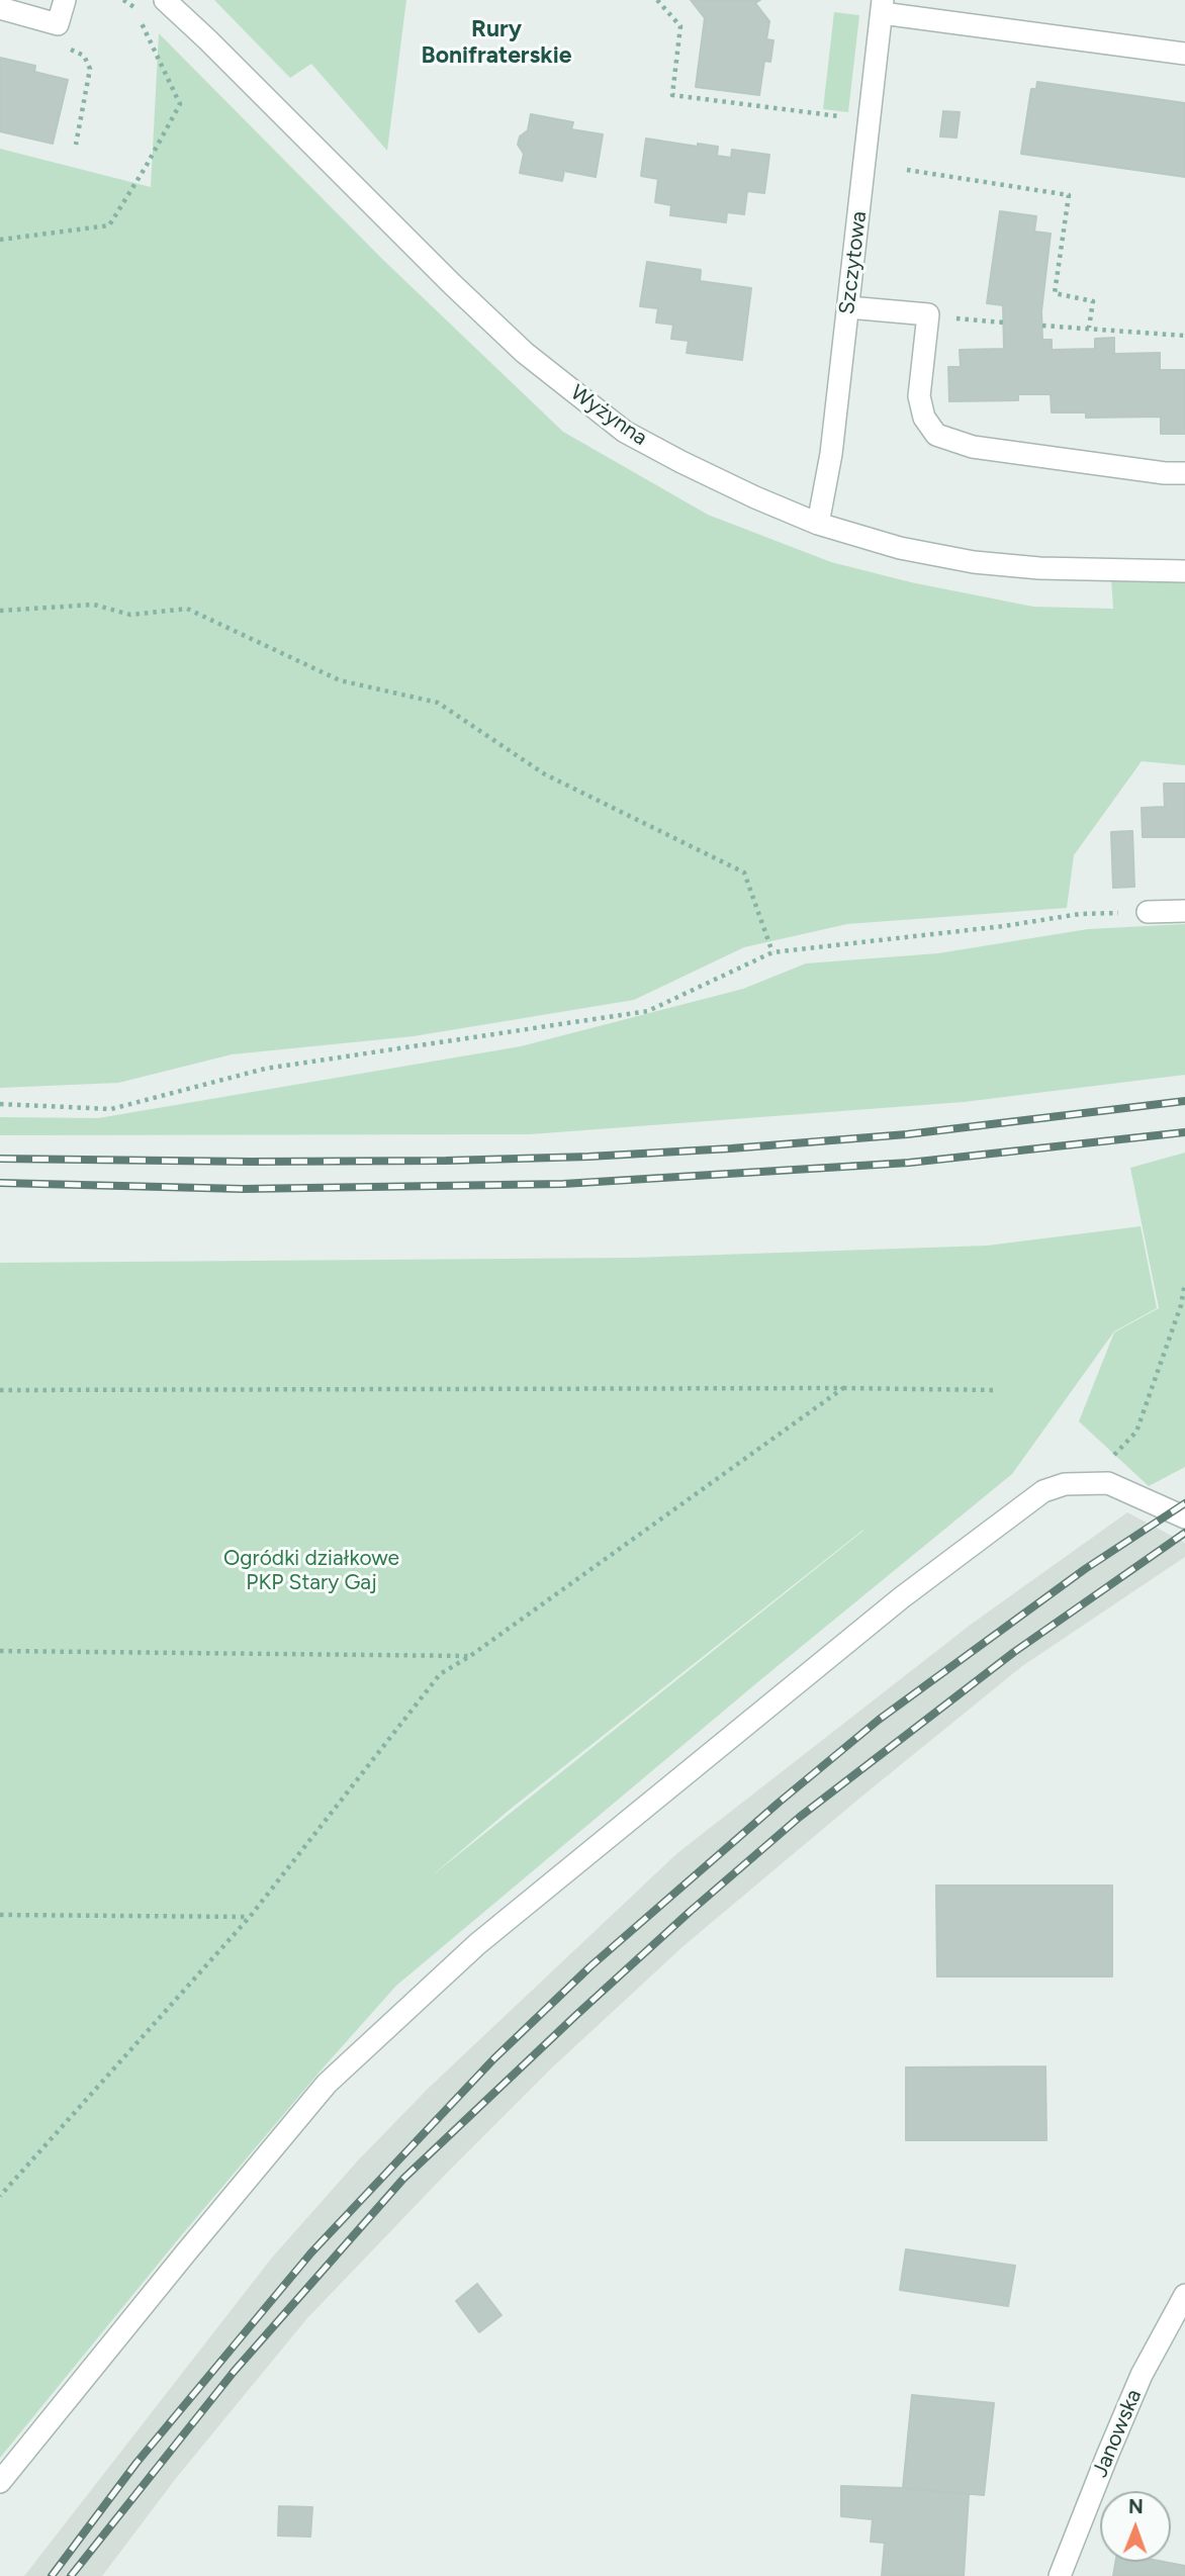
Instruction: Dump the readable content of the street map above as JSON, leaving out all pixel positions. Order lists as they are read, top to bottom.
{
  "streets": {
    "street": ["Szczytowa", "Wyżynna", "Janowska"]
  },
  "crossings": [
    ["Szczytowa", "Wyżynna"]
  ],
  "districts": ["Rury Bonifraterskie"],
  "parks": ["Ogródki działkowe PKP Stary Gaj"],
  "north": "top"
}
